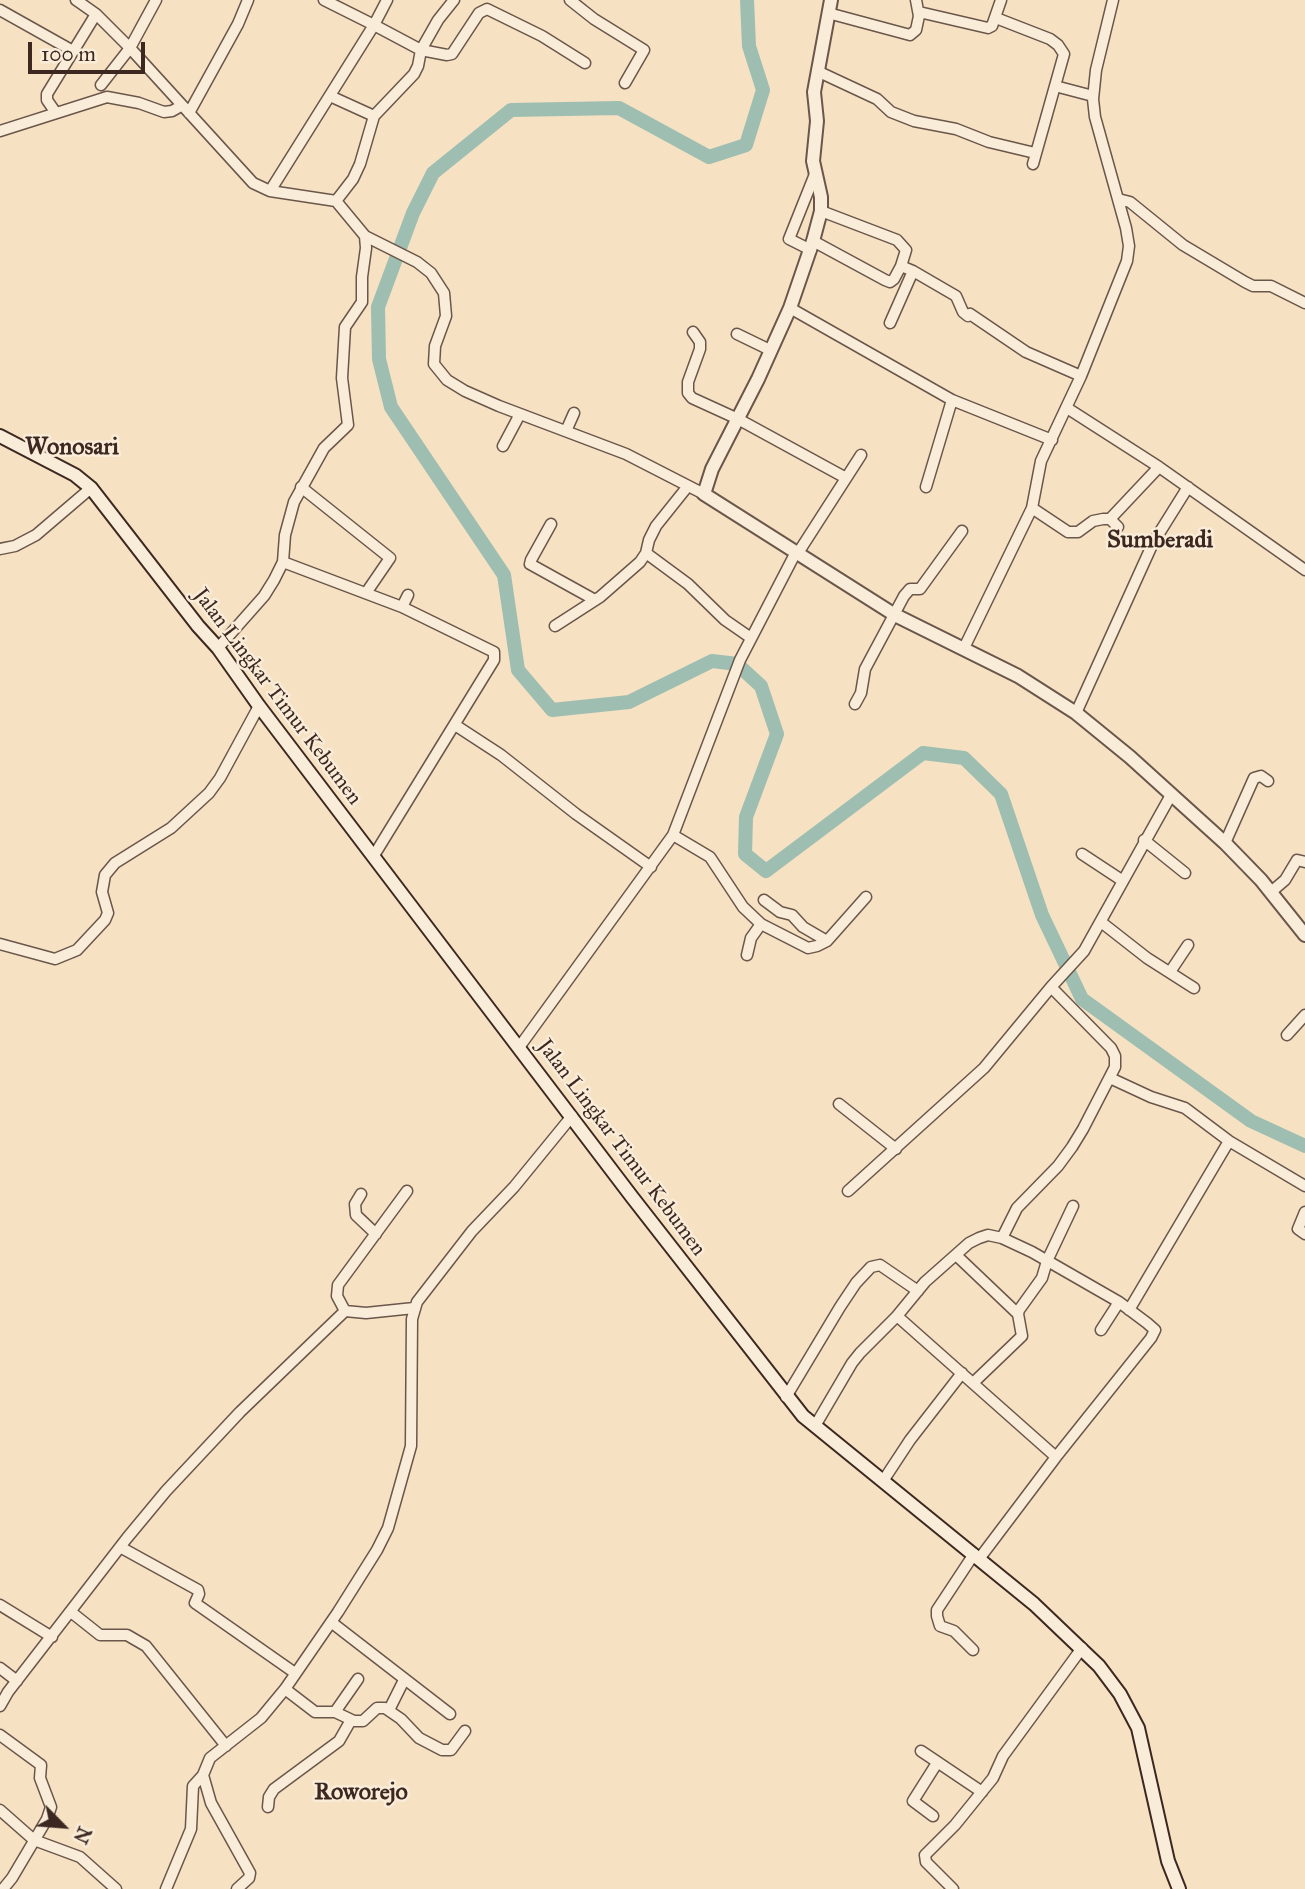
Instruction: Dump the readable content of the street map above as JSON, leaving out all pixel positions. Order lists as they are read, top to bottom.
{
  "streets": {
    "main road": ["Jalan Lingkar Timur Kebumen"]
  },
  "districts": ["Wonosari", "Sumberadi", "Roworejo"],
  "scale_bar": "100 m",
  "north": "bottom right"
}
